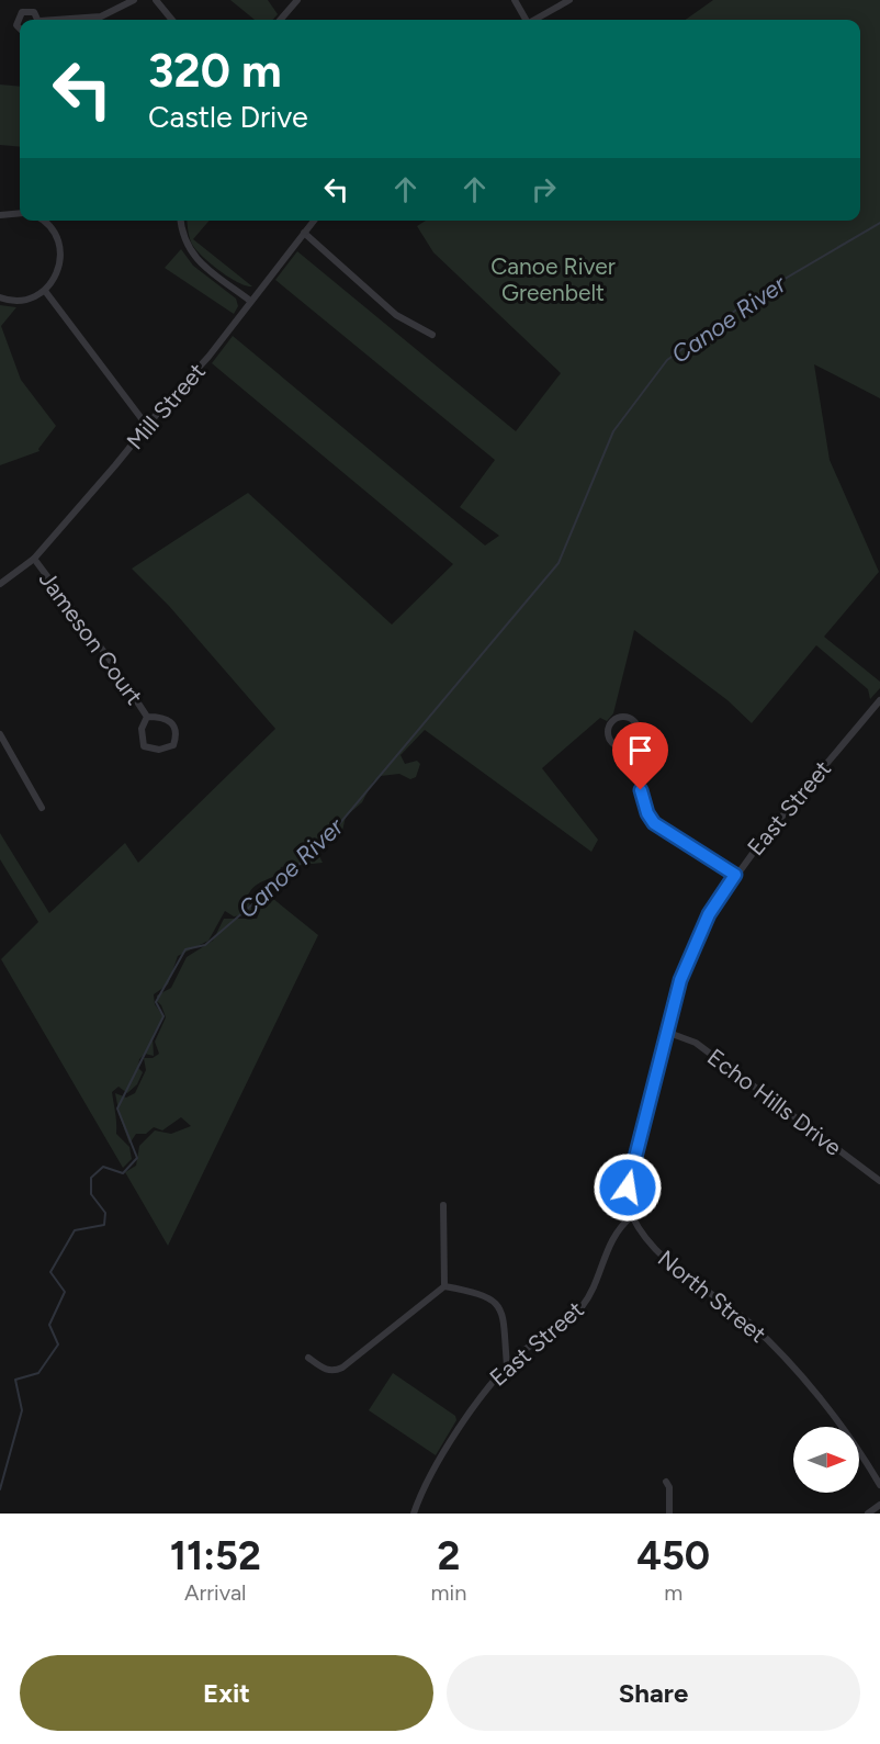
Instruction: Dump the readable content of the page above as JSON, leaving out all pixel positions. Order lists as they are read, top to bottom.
{
  "streets": {
    "street": [
      "Mill Street",
      "Jameson Court",
      "East Street",
      "Echo Hills Drive",
      "North Street"
    ]
  },
  "crossings": [
    ["Mill Street", "Jameson Court"],
    ["East Street", "Echo Hills Drive"],
    ["East Street", "North Street"]
  ],
  "water": ["Canoe River"],
  "parks": ["Canoe River Greenbelt"],
  "north": "right",
  "page": {
    "turn": ["320 m", "Castle Drive"],
    "eta": [
      "11:52",
      "Arrival",
      "2",
      "min",
      "450",
      "m"
    ],
    "buttons": ["Exit", "Share"]
  }
}
